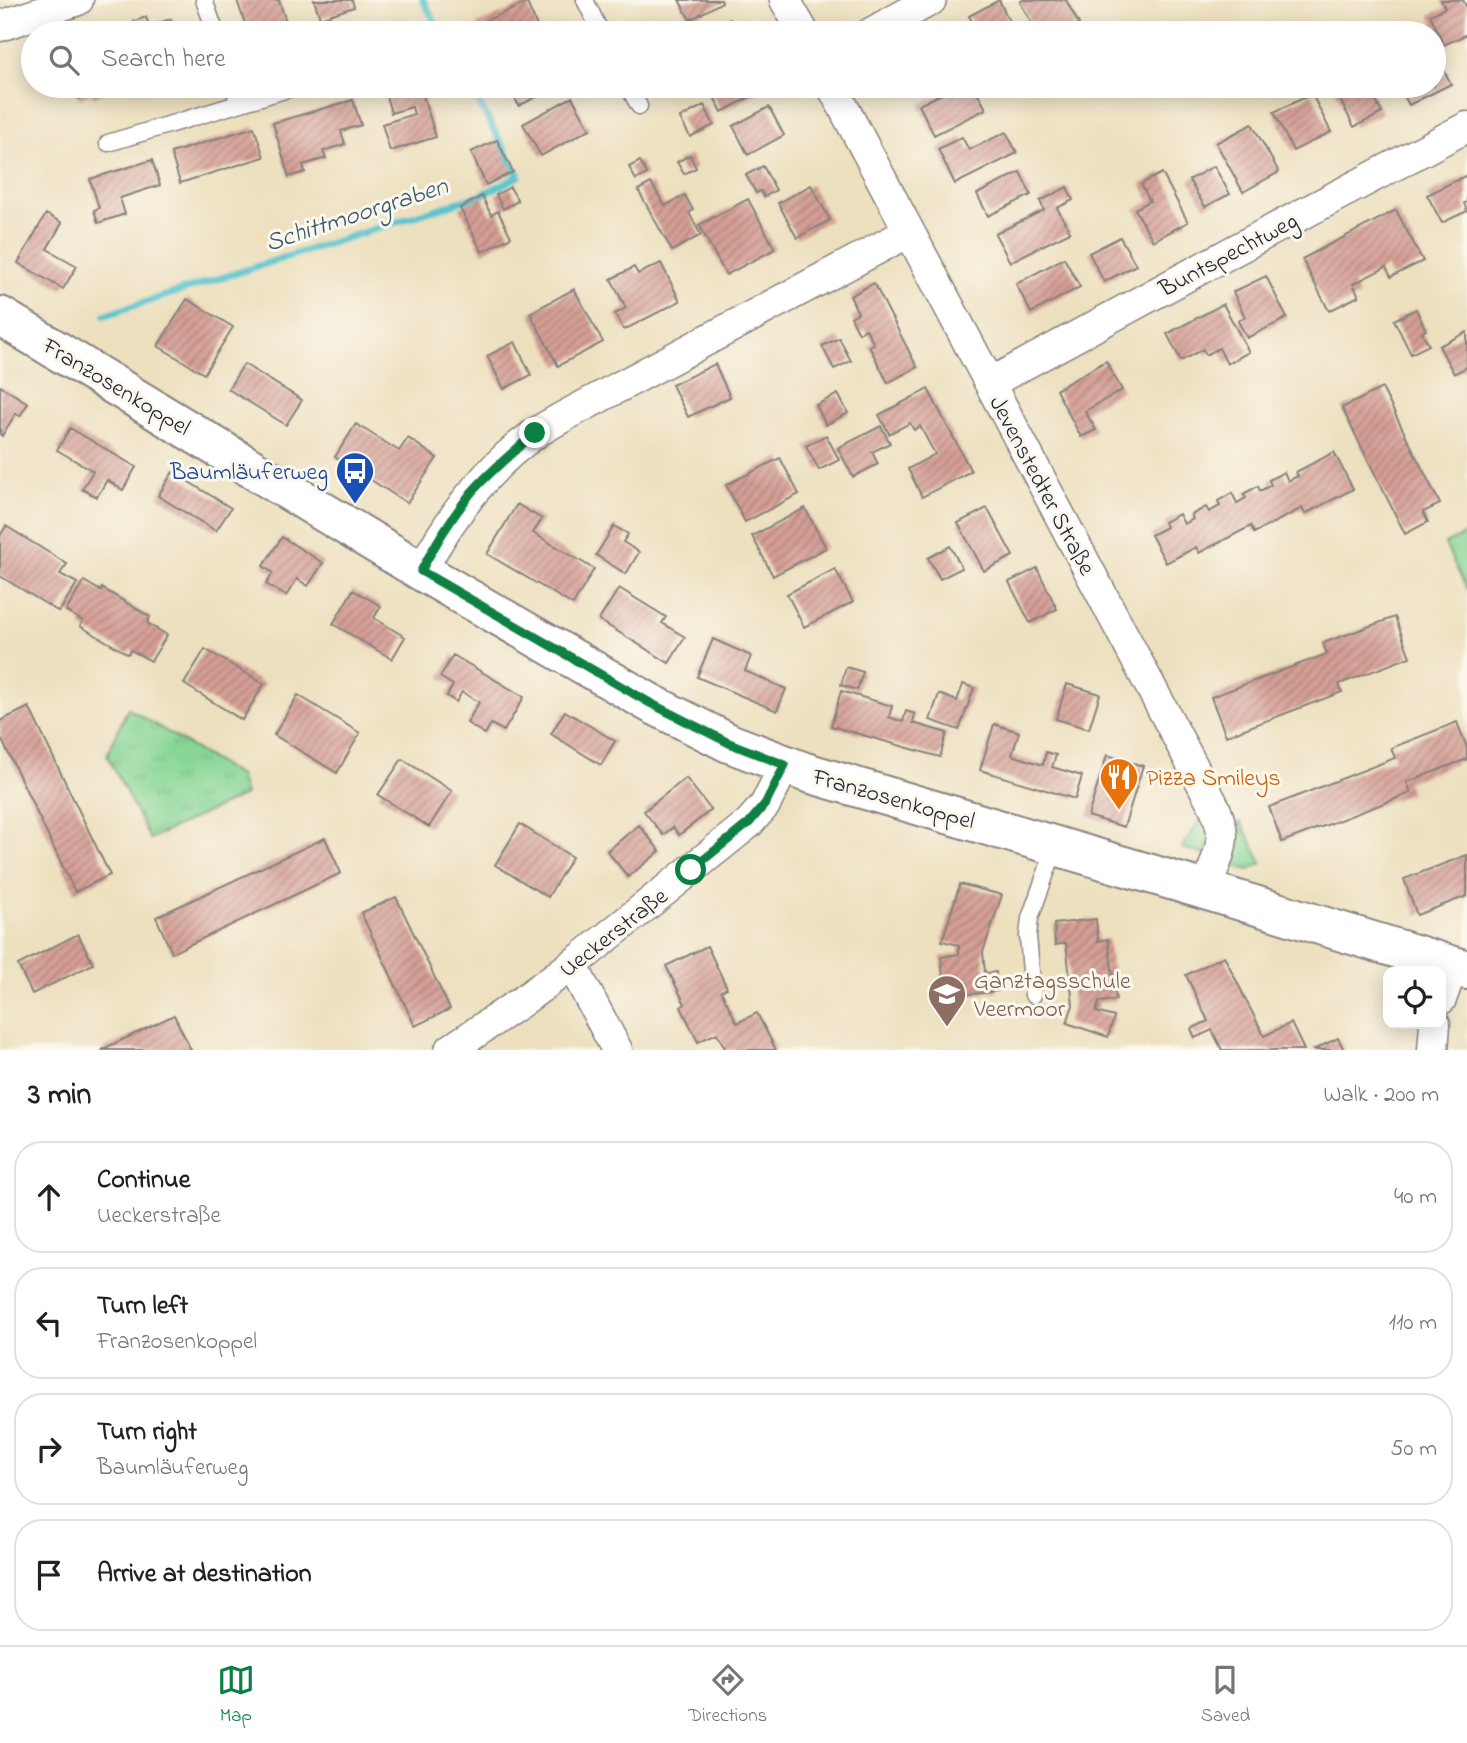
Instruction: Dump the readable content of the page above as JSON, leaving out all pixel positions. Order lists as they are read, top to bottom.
{
  "streets": {
    "street": [
      "Buntspechtweg",
      "Franzosenkoppel",
      "Jevenstedter Straße",
      "Ueckerstraße"
    ]
  },
  "crossings": [
    ["Buntspechtweg", "Jevenstedter Straße"],
    ["Franzosenkoppel", "Jevenstedter Straße"],
    ["Franzosenkoppel", "Ueckerstraße"]
  ],
  "water": ["Schittmoorgraben"],
  "places": {
    "bus stop": ["Baumläuferweg"],
    "restaurant": ["Pizza Smileys"],
    "school or university": ["Ganztagsschule Veermoor"]
  },
  "page": {
    "search": "Search here",
    "heading": ["3 min", "Walk · 200 m"],
    "list": [
      ["Continue", "Ueckerstraße", "40 m"],
      ["Turn left", "Franzosenkoppel", "110 m"],
      ["Turn right", "Baumläuferweg", "50 m"],
      "Arrive at destination"
    ],
    "nav": ["Map", "Directions", "Saved"]
  }
}
